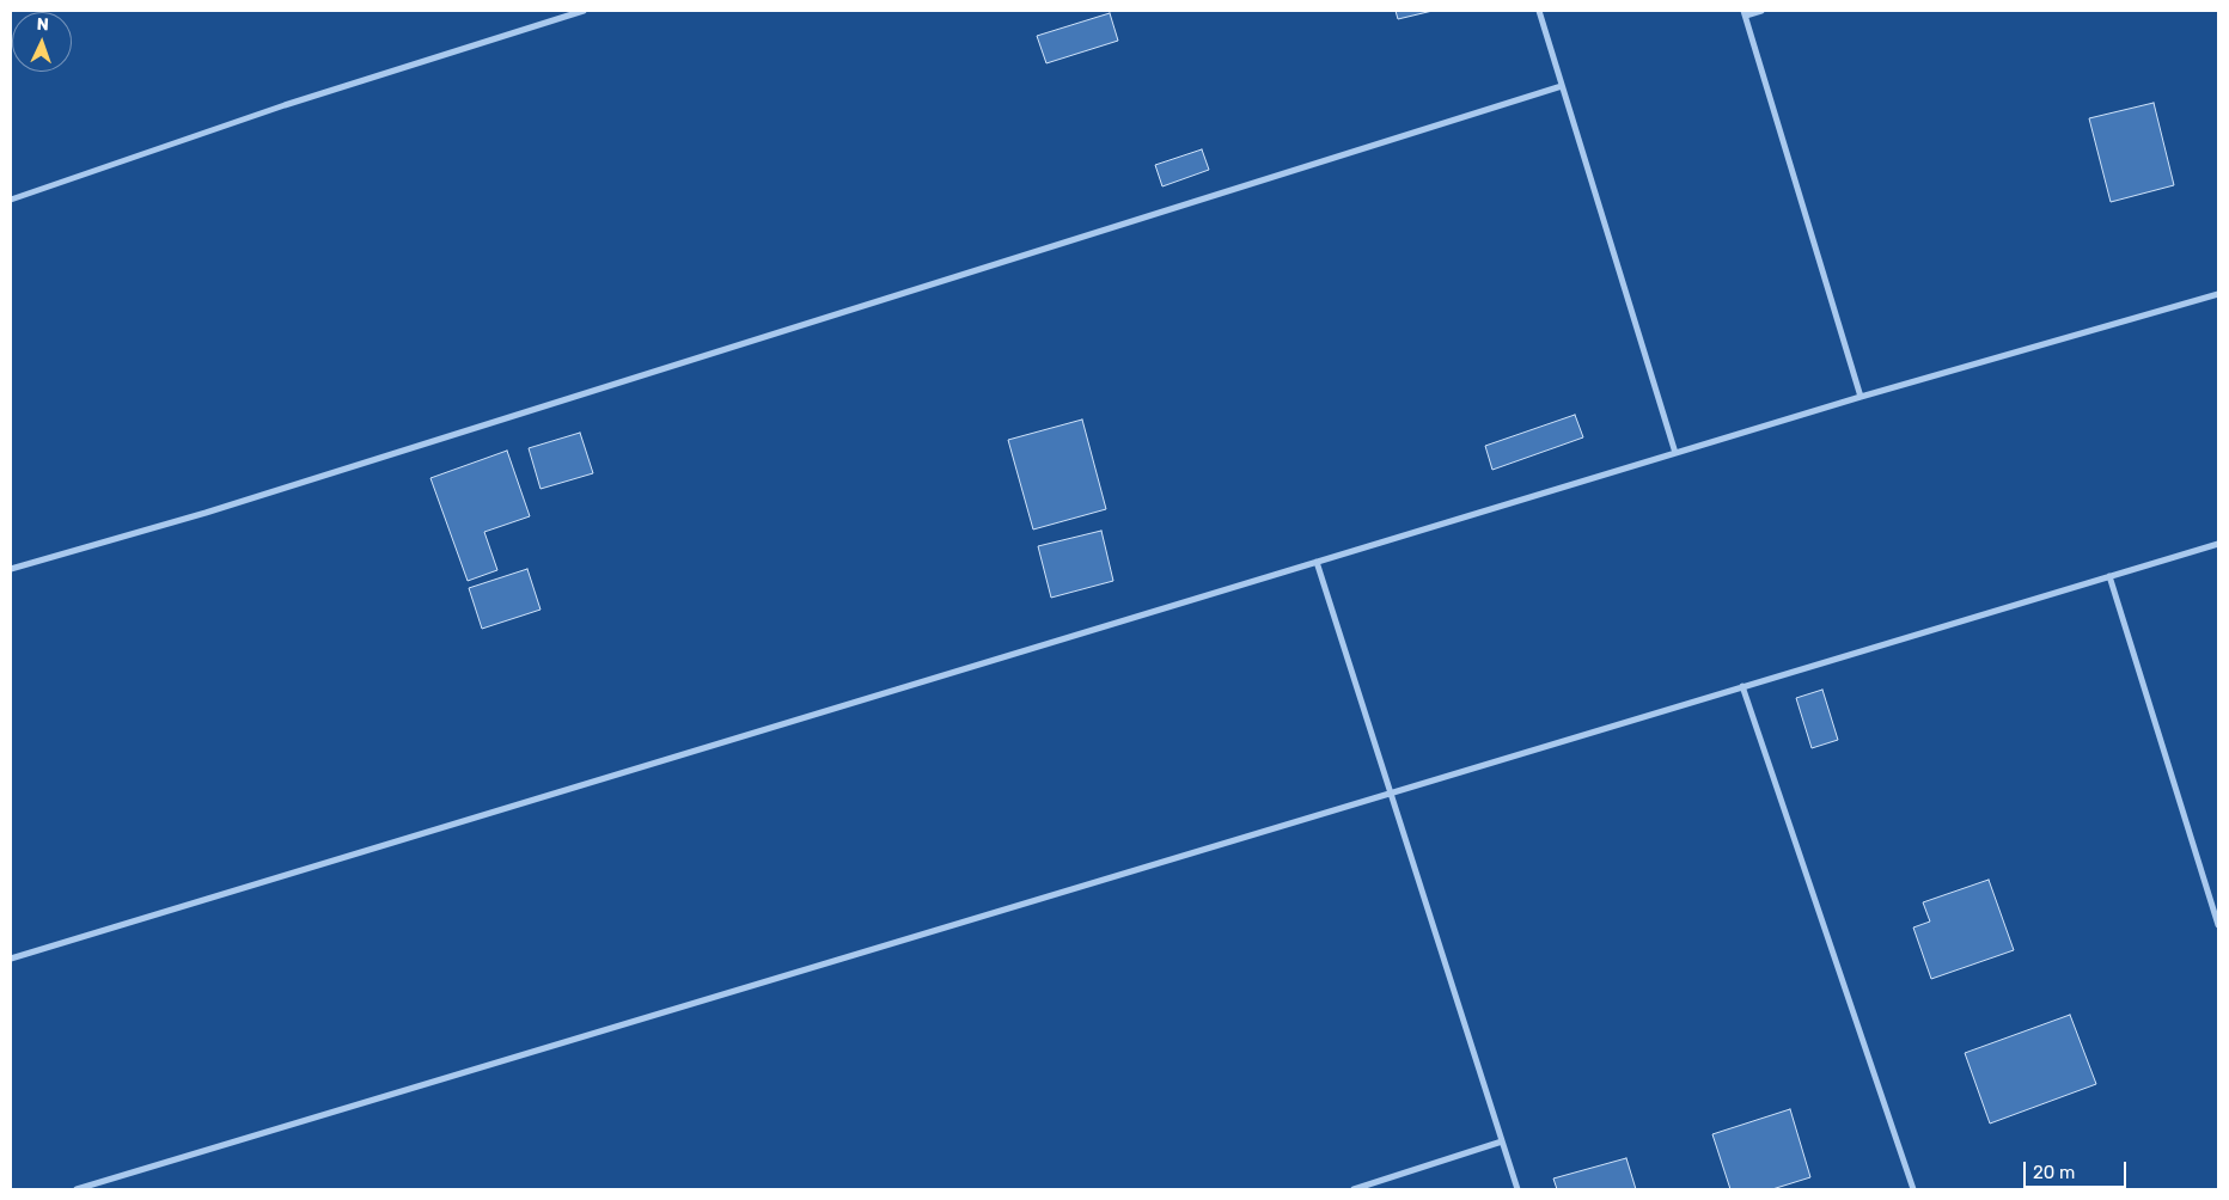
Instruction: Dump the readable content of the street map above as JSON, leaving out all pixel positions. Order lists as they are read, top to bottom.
{
  "scale_bar": "20 m",
  "north": "top"
}
